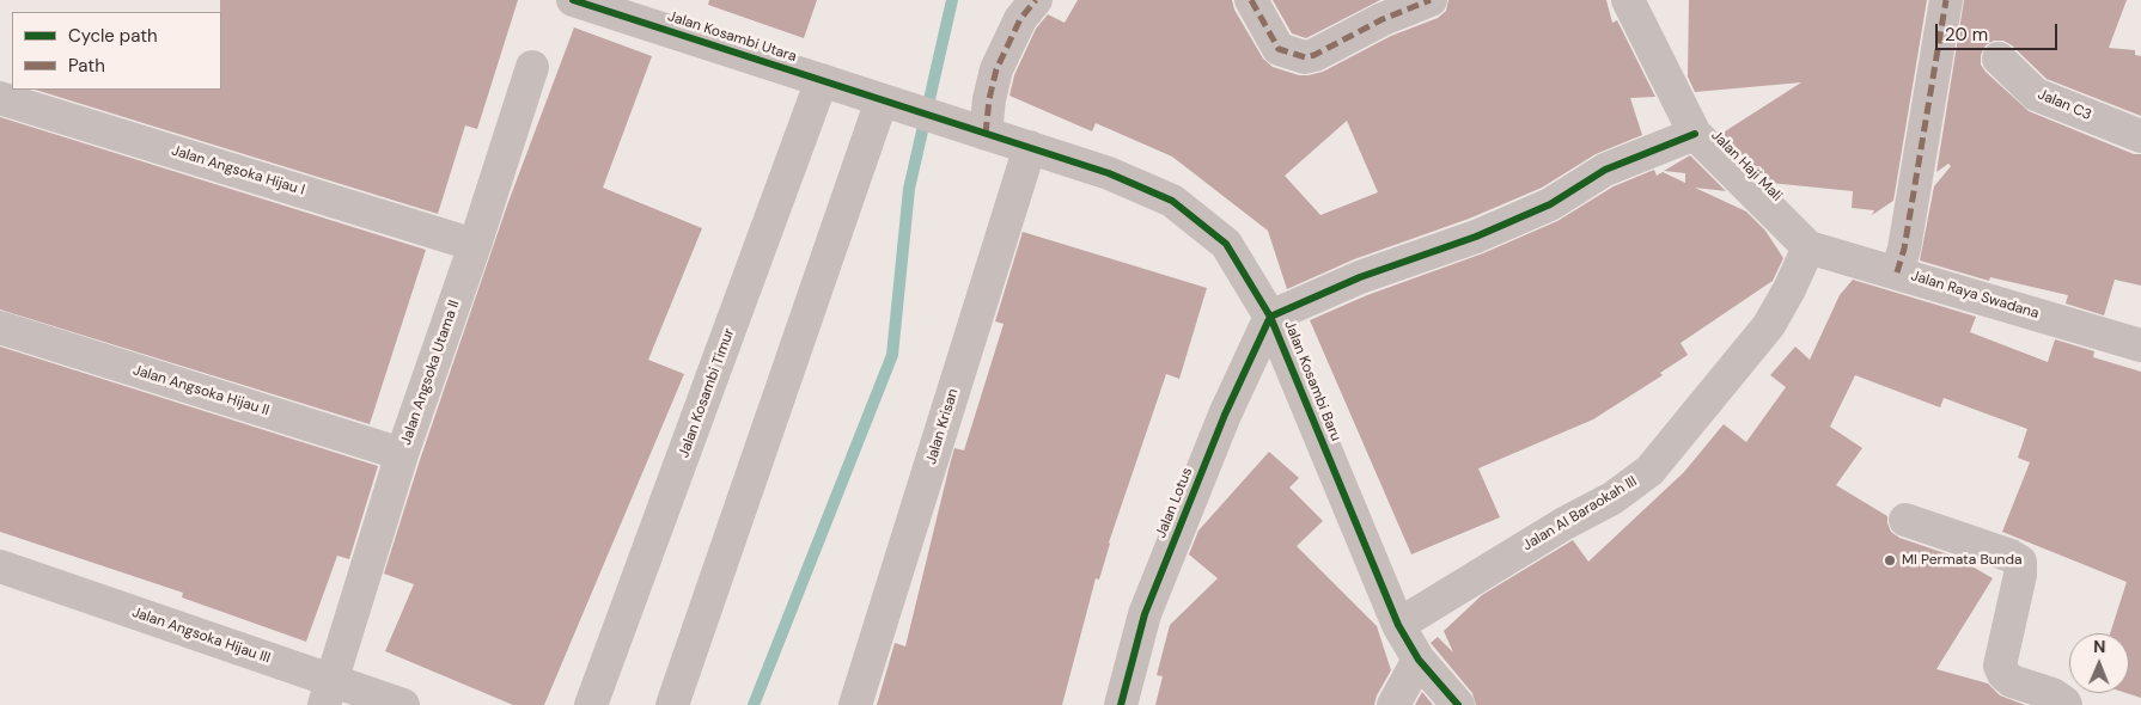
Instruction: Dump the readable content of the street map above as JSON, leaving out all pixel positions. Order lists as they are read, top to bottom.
{
  "streets": {
    "street": [
      "Jalan Kosambi Utara",
      "Jalan C3",
      "Jalan Haji Mali",
      "Jalan Angsoka Hijau I",
      "Jalan Raya Swadana",
      "Jalan Angsoka Utama II",
      "Jalan Kosambi Baru",
      "Jalan Angsoka Hijau II",
      "Jalan Kosambi Timur",
      "Jalan Krisan",
      "Jalan Lotus",
      "Jalan Al Baraokah III",
      "Jalan Angsoka Hijau III"
    ]
  },
  "crossings": [
    ["Jalan Kosambi Utara", "Jalan Kosambi Baru"],
    ["Jalan Kosambi Utara", "Jalan Kosambi Timur"],
    ["Jalan Haji Mali", "Jalan Raya Swadana"],
    ["Jalan Haji Mali", "Jalan Al Baraokah III"],
    ["Jalan Angsoka Hijau I", "Jalan Angsoka Utama II"],
    ["Jalan Raya Swadana", "Jalan Al Baraokah III"],
    ["Jalan Angsoka Utama II", "Jalan Angsoka Hijau II"],
    ["Jalan Angsoka Utama II", "Jalan Angsoka Hijau III"],
    ["Jalan Kosambi Baru", "Jalan Krisan"],
    ["Jalan Kosambi Baru", "Jalan Lotus"],
    ["Jalan Kosambi Baru", "Jalan Al Baraokah III"]
  ],
  "places": ["MI Permata Bunda"],
  "legend": ["Cycle path", "Path"],
  "scale_bar": "20 m",
  "north": "top"
}
